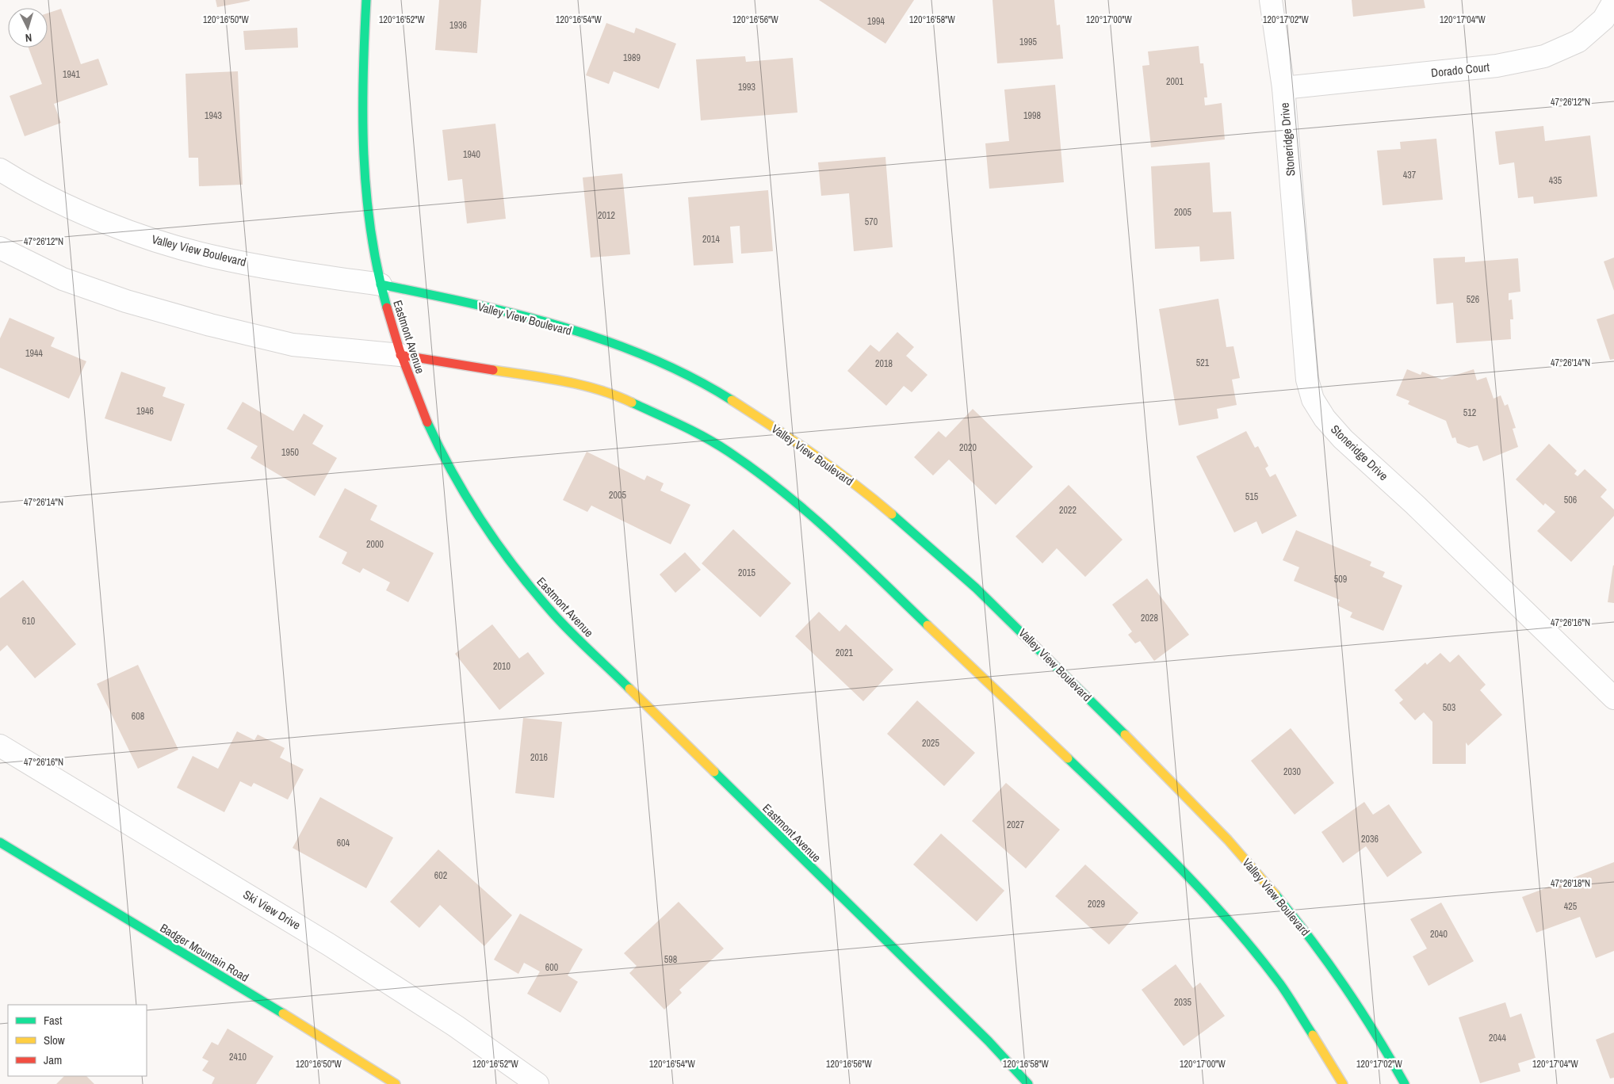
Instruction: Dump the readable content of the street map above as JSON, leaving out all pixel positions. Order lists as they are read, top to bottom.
{
  "streets": {
    "street": [
      "Dorado Court",
      "Stoneridge Drive",
      "Valley View Boulevard",
      "Eastmont Avenue",
      "Ski View Drive",
      "Badger Mountain Road"
    ]
  },
  "crossings": [
    ["Dorado Court", "Stoneridge Drive"],
    ["Valley View Boulevard", "Eastmont Avenue"]
  ],
  "house_numbers": [
    "1994",
    "1936",
    "1995",
    "1989",
    "1941",
    "2001",
    "1993",
    "1943",
    "1998",
    "1940",
    "437",
    "435",
    "2005",
    "2012",
    "570",
    "2014",
    "526",
    "1944",
    "521",
    "2018",
    "1946",
    "512",
    "2020",
    "1950",
    "2005",
    "515",
    "506",
    "2022",
    "2000",
    "2015",
    "509",
    "2028",
    "610",
    "2021",
    "2010",
    "503",
    "608",
    "2025",
    "2016",
    "2030",
    "2027",
    "2036",
    "604",
    "602",
    "2029",
    "425",
    "2040",
    "598",
    "600",
    "2035",
    "2044",
    "2410"
  ],
  "legend": ["Fast", "Slow", "Jam"],
  "north": "bottom",
  "coordinates": [
    "120°16'56\"W",
    "120°17'00\"W",
    "120°17'02\"W",
    "120°17'04\"W",
    "120°16'50\"W",
    "120°16'52\"W",
    "120°16'54\"W",
    "120°16'58\"W",
    "47°26'12\"N",
    "47°26'14\"N",
    "47°26'16\"N",
    "47°26'18\"N"
  ]
}
